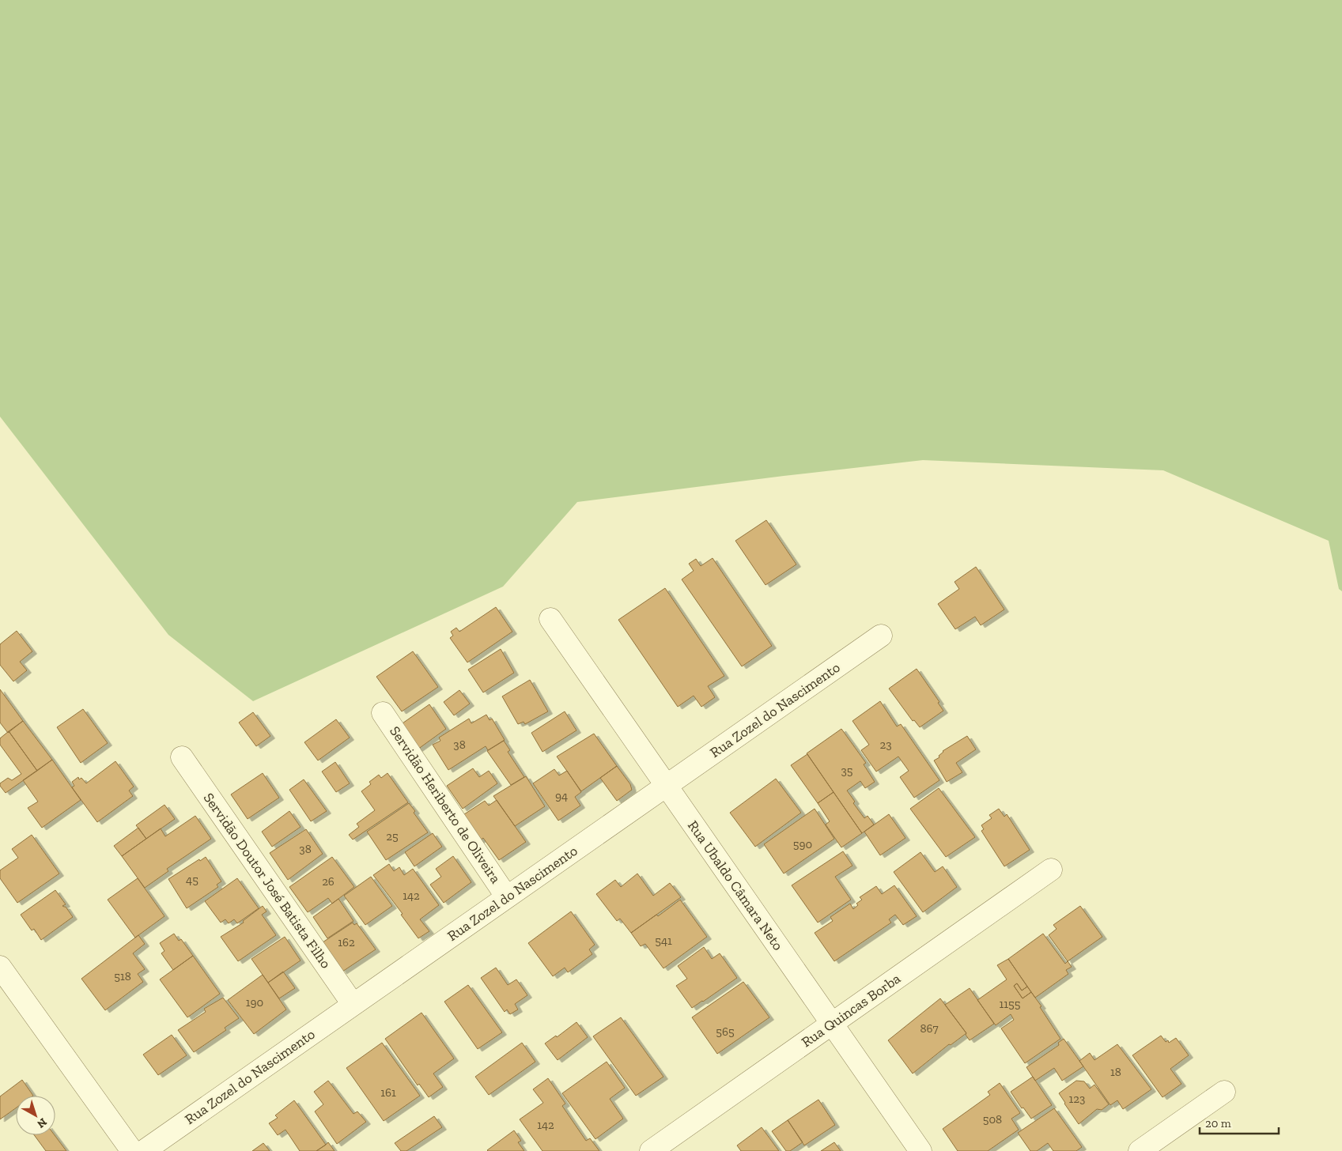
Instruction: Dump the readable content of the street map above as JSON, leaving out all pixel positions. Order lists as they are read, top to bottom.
{
  "streets": {
    "street": [
      "Rua Zozel do Nascimento",
      "Servidão Heriberto de Oliveira",
      "Servidão Doutor José Batista Filho",
      "Rua Ubaldo Câmara Neto",
      "Rua Quincas Borba"
    ]
  },
  "crossings": [
    ["Rua Zozel do Nascimento", "Servidão Heriberto de Oliveira"],
    ["Rua Zozel do Nascimento", "Servidão Doutor José Batista Filho"],
    ["Rua Zozel do Nascimento", "Rua Ubaldo Câmara Neto"],
    ["Rua Ubaldo Câmara Neto", "Rua Quincas Borba"]
  ],
  "house_numbers": [
    "38",
    "23",
    "35",
    "94",
    "25",
    "590",
    "38",
    "45",
    "26",
    "142",
    "541",
    "162",
    "518",
    "190",
    "1155",
    "867",
    "565",
    "18",
    "161",
    "123",
    "508",
    "142"
  ],
  "scale_bar": "20 m",
  "north": "bottom right"
}
